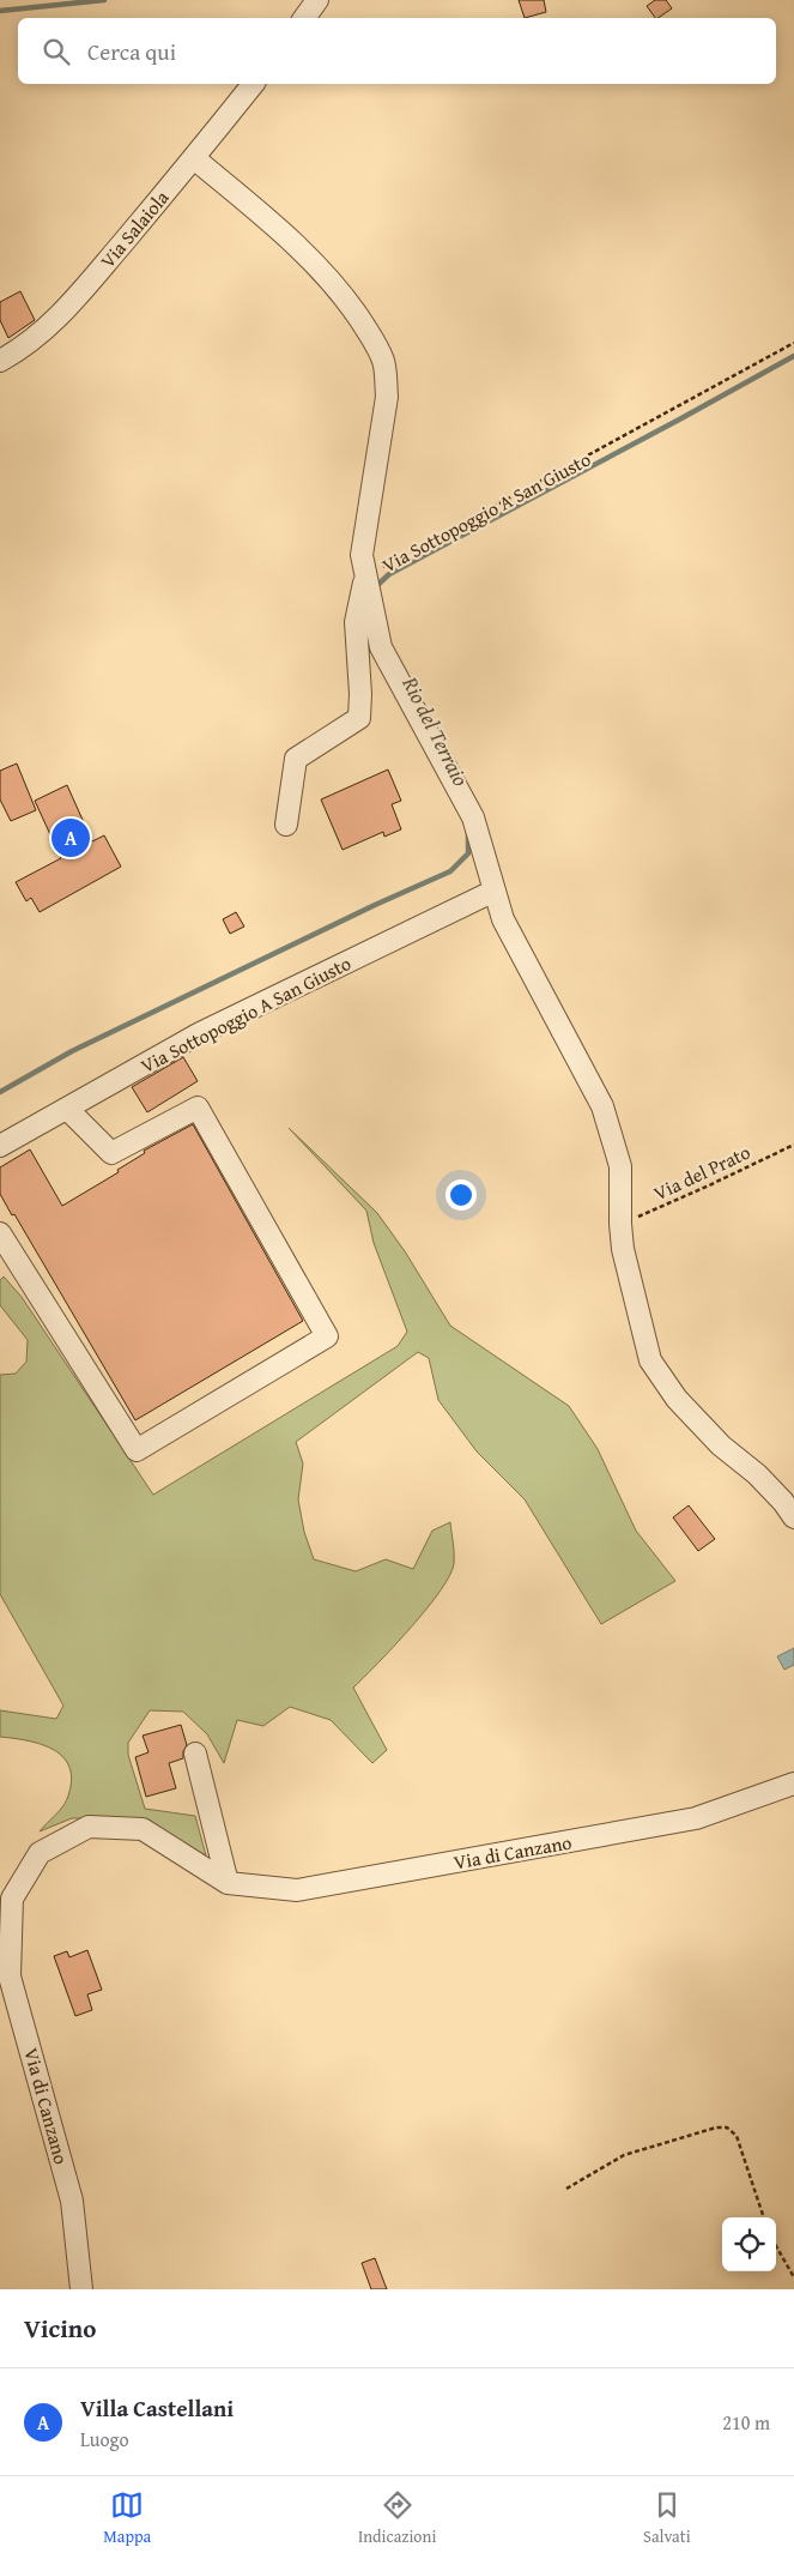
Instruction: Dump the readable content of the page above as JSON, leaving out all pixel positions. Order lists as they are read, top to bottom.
{
  "streets": {
    "street": ["Via Salaiola", "Via Sottopoggio A San Giusto", "Via di Canzano"],
    "path": ["Via del Prato"]
  },
  "water": ["Rio del Terraio"],
  "page": {
    "search": "Cerca qui",
    "pins": "A",
    "heading": "Vicino",
    "list": [
      {
        "mark": "A",
        "name": "Villa Castellani",
        "note": "Luogo",
        "value": "210 m"
      }
    ],
    "nav": ["Mappa", "Indicazioni", "Salvati"]
  }
}
